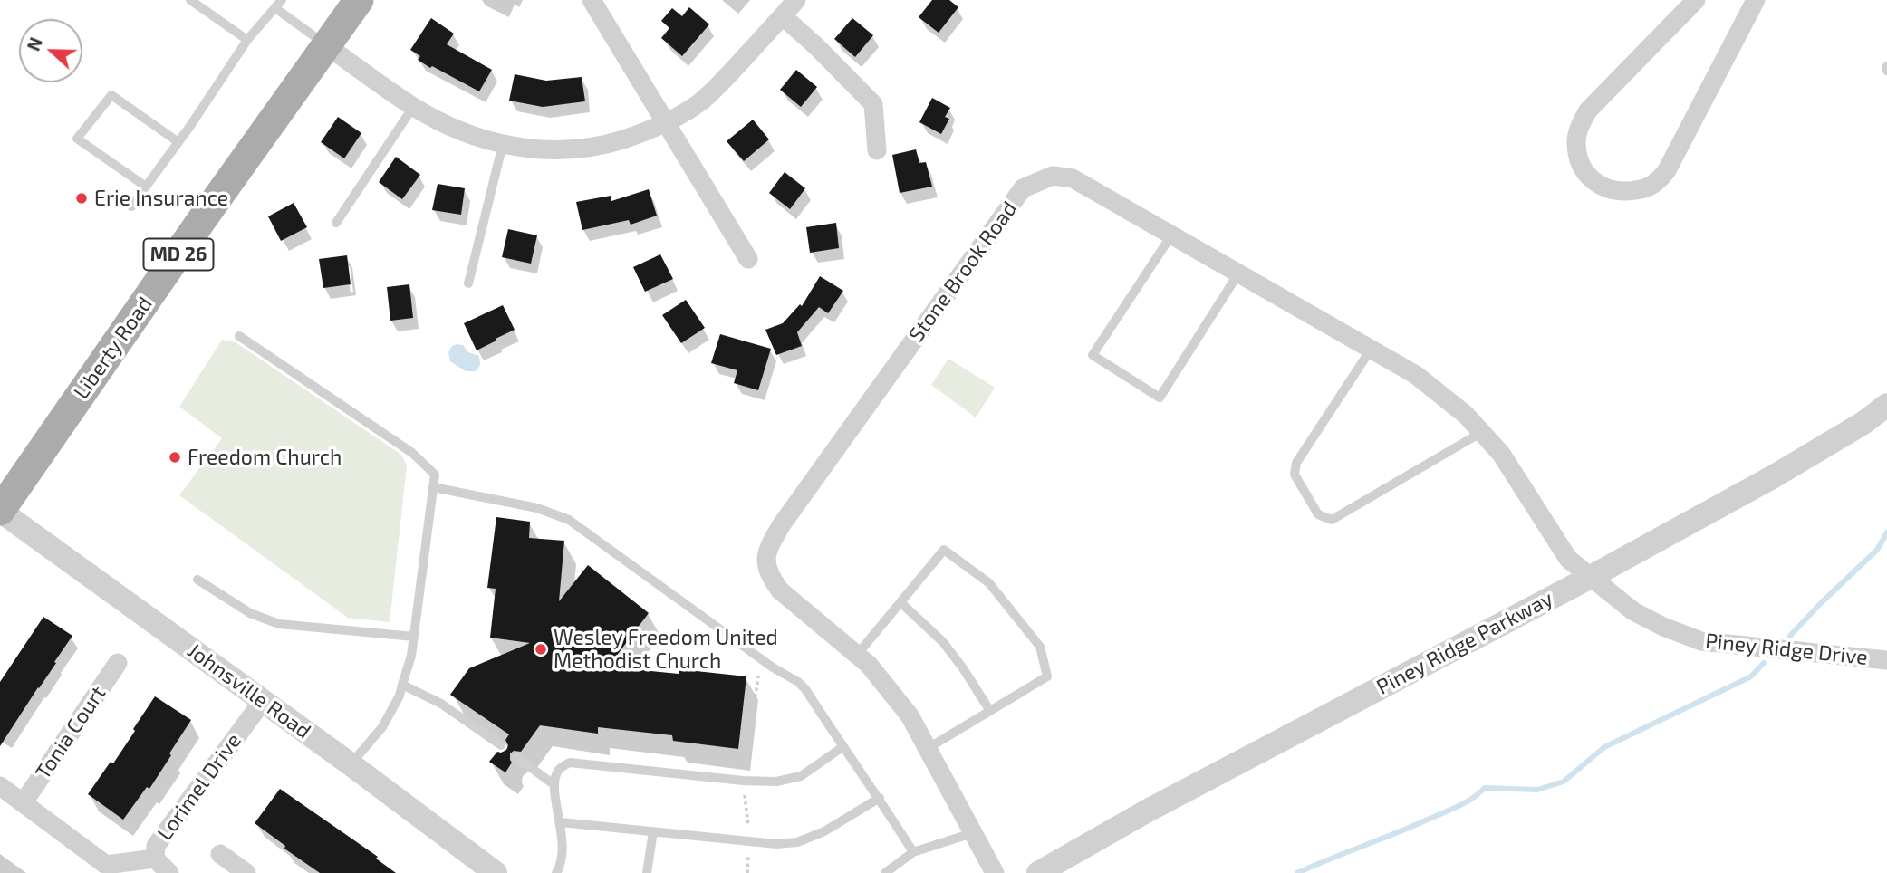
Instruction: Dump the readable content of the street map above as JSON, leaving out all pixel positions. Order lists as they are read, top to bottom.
{
  "streets": {
    "main road": ["MD 26", "Liberty Road"],
    "street": [
      "Stone Brook Road",
      "Piney Ridge Parkway",
      "Piney Ridge Drive",
      "Johnsville Road",
      "Tonia Court",
      "Lorimel Drive"
    ]
  },
  "crossings": [
    ["Stone Brook Road", "Piney Ridge Parkway"],
    ["Stone Brook Road", "Piney Ridge Drive"],
    ["Liberty Road", "Johnsville Road"],
    ["Piney Ridge Parkway", "Piney Ridge Drive"],
    ["Johnsville Road", "Lorimel Drive"],
    ["Tonia Court", "Lorimel Drive"]
  ],
  "places": ["Erie Insurance", "Freedom Church", "Wesley Freedom United Methodist Church"],
  "north": "left"
}
